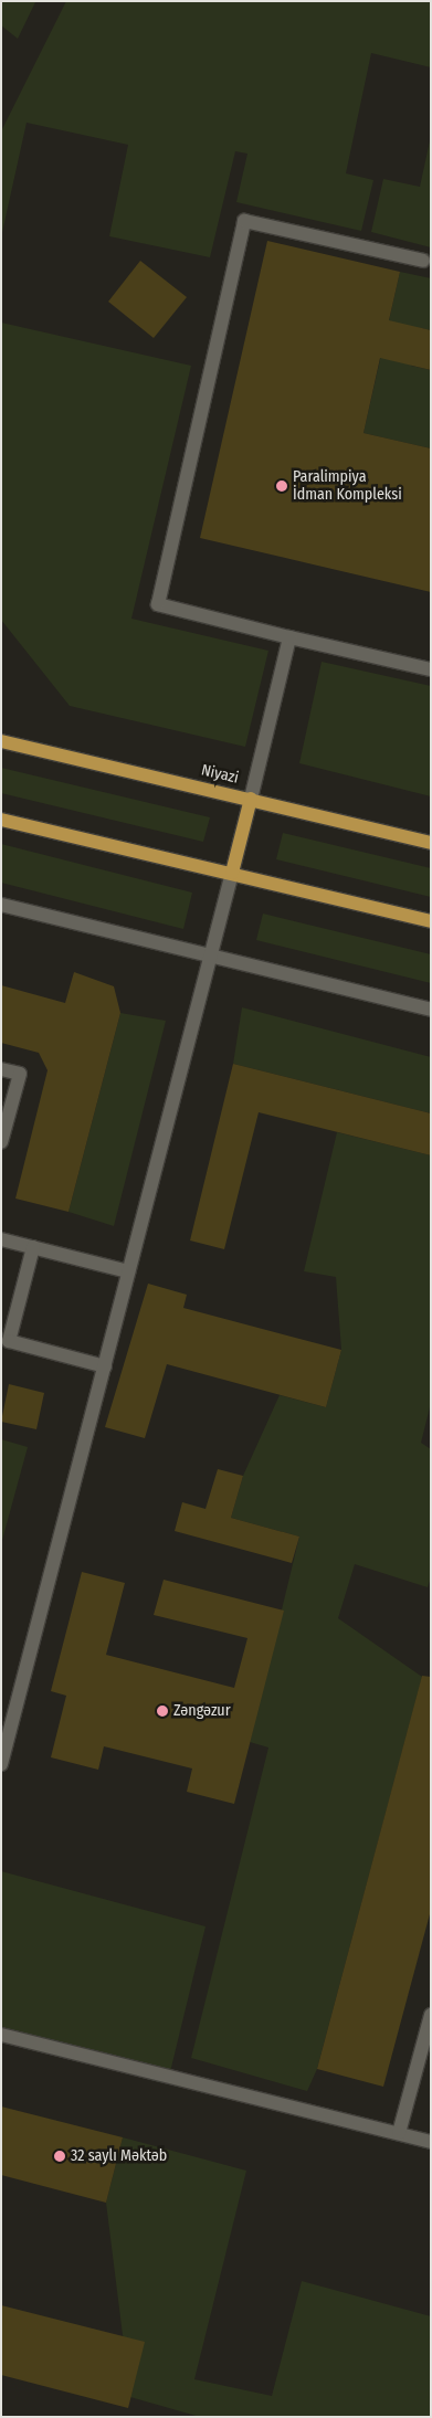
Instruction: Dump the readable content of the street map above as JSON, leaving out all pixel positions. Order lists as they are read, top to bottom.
{
  "streets": {
    "main road": ["Niyazi"]
  },
  "places": ["Paralimpiya İdman Kompleksi", "Zəngəzur", "32 saylı Məktəb"]
}
